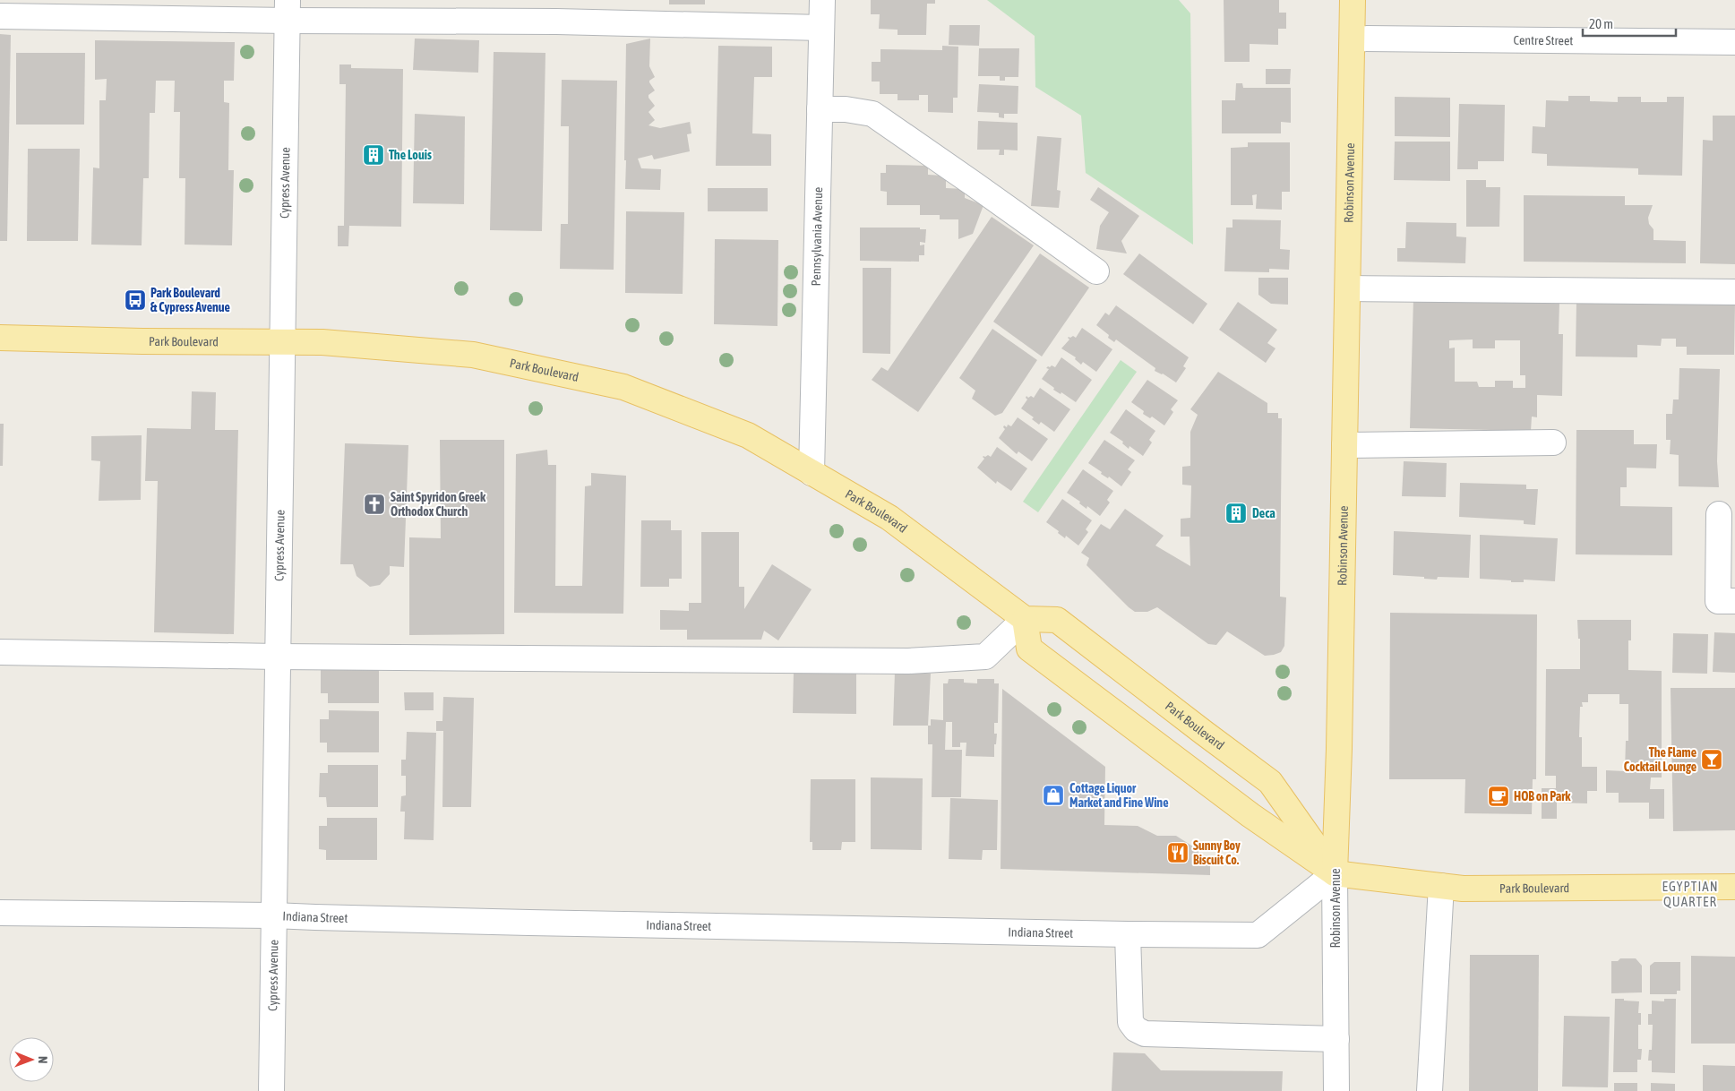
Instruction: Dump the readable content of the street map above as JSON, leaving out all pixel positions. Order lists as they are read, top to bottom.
{
  "streets": {
    "main road": ["Robinson Avenue", "Park Boulevard"],
    "street": [
      "Centre Street",
      "Cypress Avenue",
      "Pennsylvania Avenue",
      "Indiana Street"
    ]
  },
  "crossings": [
    ["Centre Street", "Robinson Avenue"],
    ["Cypress Avenue", "Park Boulevard"],
    ["Cypress Avenue", "Indiana Street"],
    ["Robinson Avenue", "Park Boulevard"],
    ["Robinson Avenue", "Indiana Street"],
    ["Pennsylvania Avenue", "Park Boulevard"],
    ["Park Boulevard", "Indiana Street"]
  ],
  "districts": ["EGYPTIAN QUARTER"],
  "places": {
    "building": ["The Louis", "Deca"],
    "bus stop": ["Park Boulevard & Cypress Avenue"],
    "church": ["Saint Spyridon Greek Orthodox Church"],
    "bar": ["The Flame Cocktail Lounge"],
    "shop": ["Cottage Liquor Market and Fine Wine"],
    "cafe": ["HOB on Park"],
    "restaurant": ["Sunny Boy Biscuit Co."]
  },
  "scale_bar": "20 m",
  "north": "right"
}
